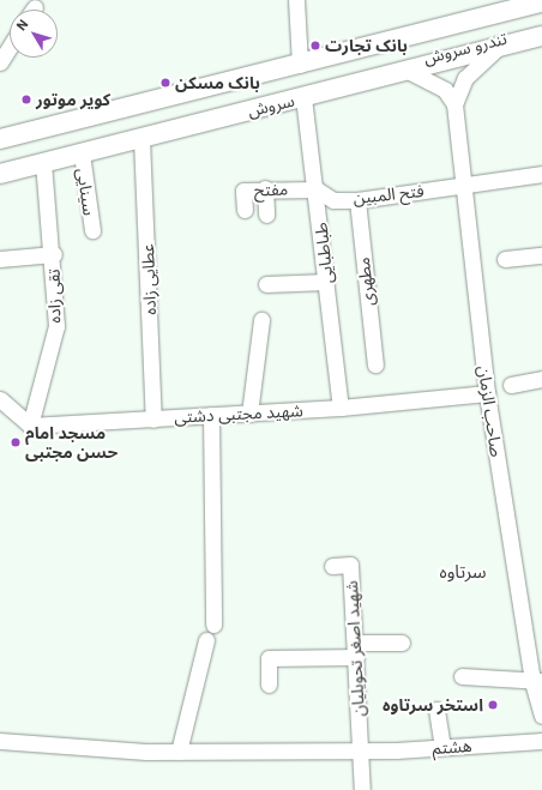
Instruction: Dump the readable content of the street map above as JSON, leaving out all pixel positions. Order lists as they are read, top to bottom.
{
  "streets": {
    "main road": ["سروش"],
    "street": [
      "تندرو سروش",
      "مفتح",
      "سینایی",
      "فتح المبین",
      "طباطبایی",
      "عطایی زاده",
      "مطهری",
      "تقی زاده",
      "صاحب الزمان",
      "شهید مجتبی دشتی",
      "شهید اصغر تحویلیان",
      "هشتم"
    ]
  },
  "crossings": [
    ["تندرو سروش", "سروش"],
    ["سروش", "سینایی"],
    ["سروش", "طباطبایی"],
    ["سروش", "عطایی زاده"],
    ["سروش", "تقی زاده"],
    ["سروش", "صاحب الزمان"],
    ["مفتح", "فتح المبین"],
    ["مفتح", "طباطبایی"],
    ["فتح المبین", "طباطبایی"],
    ["فتح المبین", "مطهری"],
    ["فتح المبین", "صاحب الزمان"],
    ["طباطبایی", "شهید مجتبی دشتی"],
    ["عطایی زاده", "شهید مجتبی دشتی"],
    ["تقی زاده", "شهید مجتبی دشتی"],
    ["صاحب الزمان", "شهید مجتبی دشتی"],
    ["شهید اصغر تحویلیان", "هشتم"]
  ],
  "districts": ["سرتاوه"],
  "places": [
    "بانک تجارت",
    "بانک مسکن",
    "کویر موتور",
    "مسجد امام حسن مجتبی",
    "استخر سرتاوه"
  ],
  "north": "top left"
}
